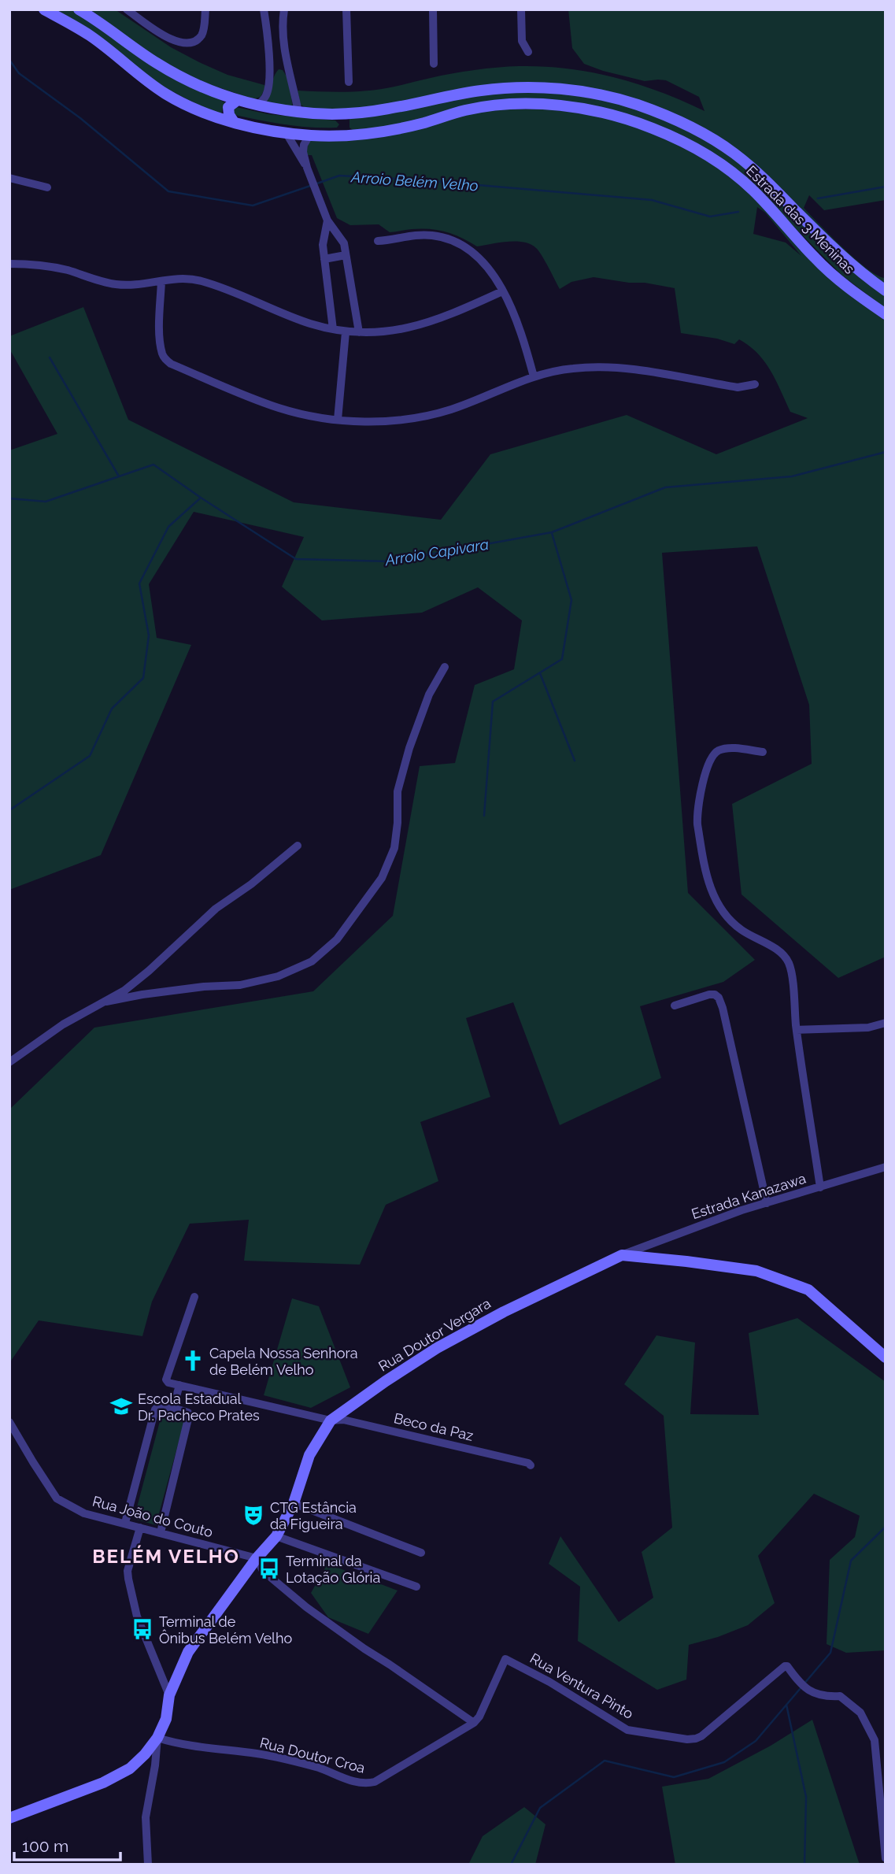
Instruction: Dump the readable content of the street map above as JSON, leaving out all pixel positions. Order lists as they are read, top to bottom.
{
  "streets": {
    "main road": ["Estrada das 3 Meninas", "Rua Doutor Vergara"],
    "street": [
      "Estrada Kanazawa",
      "Beco da Paz",
      "Rua João do Couto",
      "Rua Ventura Pinto",
      "Rua Doutor Croa"
    ]
  },
  "crossings": [
    ["Estrada Kanazawa", "Rua Doutor Vergara"],
    ["Rua Doutor Vergara", "Beco da Paz"],
    ["Rua Doutor Vergara", "Rua João do Couto"],
    ["Rua Doutor Vergara", "Rua Doutor Croa"],
    ["Rua Ventura Pinto", "Rua Doutor Croa"]
  ],
  "districts": ["BELÉM VELHO"],
  "water": ["Arroio Belém Velho", "Arroio Capivara"],
  "places": {
    "church": ["Capela Nossa Senhora de Belém Velho"],
    "school or university": ["Escola Estadual Dr. Pacheco Prates"],
    "theatre": ["CTG Estância da Figueira"],
    "bus stop": ["Terminal da Lotação Glória", "Terminal de Ônibus Belém Velho"]
  },
  "scale_bar": "100 m"
}
